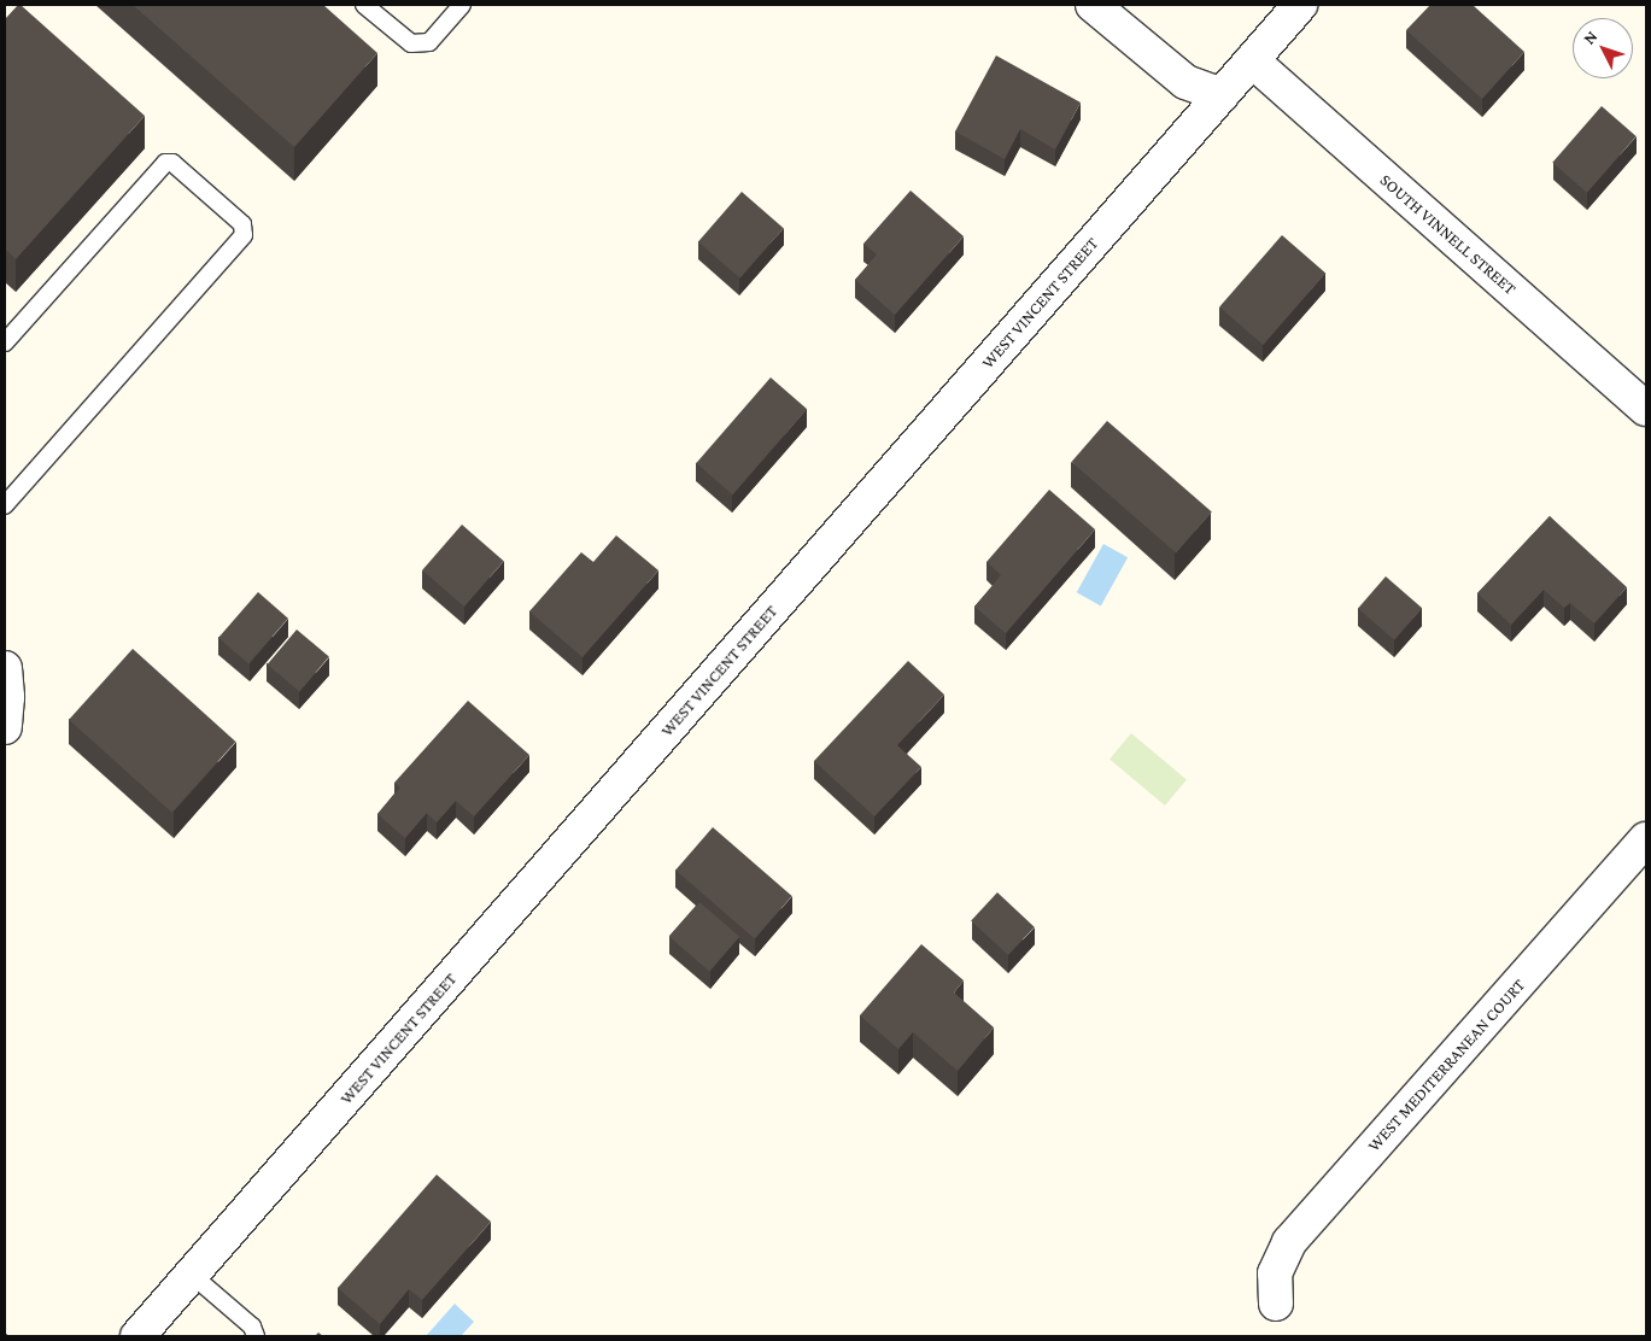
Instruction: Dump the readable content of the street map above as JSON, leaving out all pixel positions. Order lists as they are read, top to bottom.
{
  "streets": {
    "street": ["SOUTH VINNELL STREET", "WEST VINCENT STREET", "WEST MEDITERRANEAN COURT"]
  },
  "crossings": [
    ["SOUTH VINNELL STREET", "WEST VINCENT STREET"]
  ],
  "north": "top left"
}
